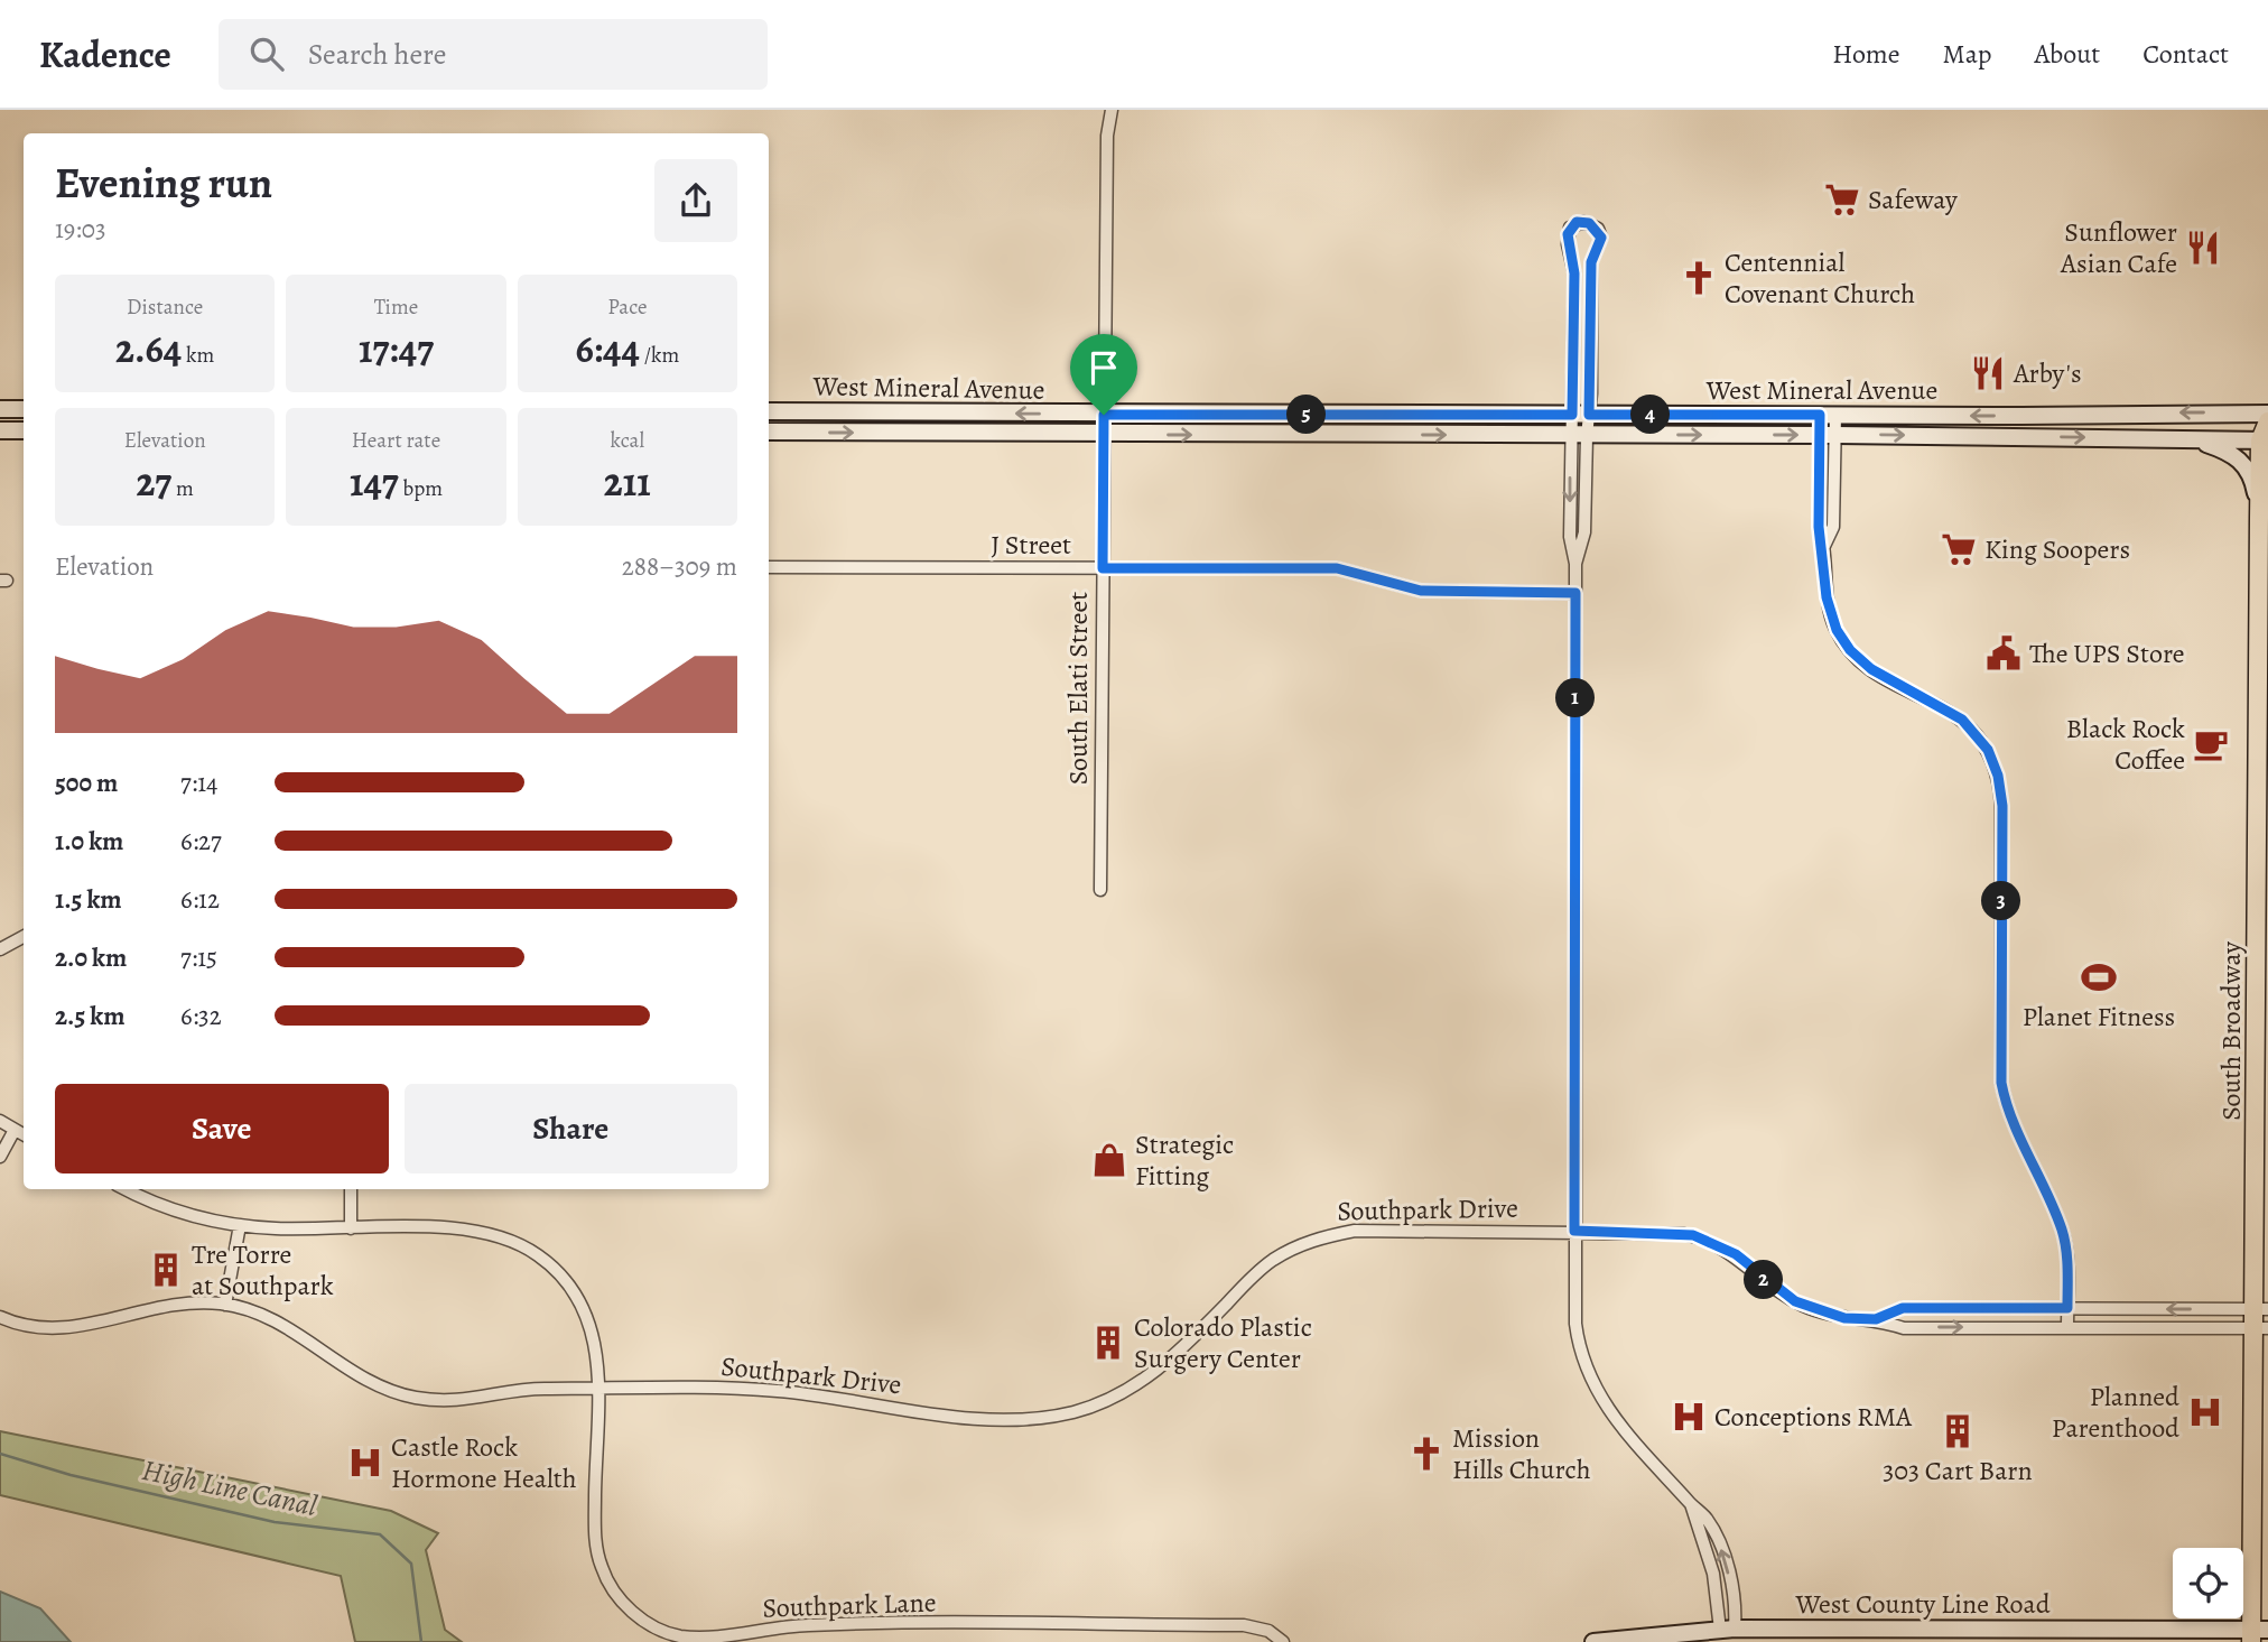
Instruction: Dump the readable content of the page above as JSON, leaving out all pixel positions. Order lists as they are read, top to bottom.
{
  "streets": {
    "main road": ["West Mineral Avenue", "South Broadway", "West County Line Road"],
    "street": [
      "J Street",
      "South Elati Street",
      "Southpark Drive",
      "Southpark Lane"
    ]
  },
  "crossings": [
    ["West Mineral Avenue", "South Elati Street"],
    ["West Mineral Avenue", "South Broadway"],
    ["J Street", "South Elati Street"],
    ["South Broadway", "Southpark Drive"],
    ["South Broadway", "West County Line Road"],
    ["Southpark Drive", "Southpark Lane"]
  ],
  "water": ["High Line Canal"],
  "places": {
    "supermarket": ["Safeway", "King Soopers"],
    "restaurant": ["Sunflower Asian Cafe", "Arby's"],
    "church": ["Centennial Covenant Church", "Mission Hills Church"],
    "public building": ["The UPS Store"],
    "cafe": ["Black Rock Coffee"],
    "sports": ["Planet Fitness"],
    "shop": ["Strategic Fitting"],
    "building": ["Tre Torre at Southpark", "Colorado Plastic Surgery Center", "303 Cart Barn"],
    "hospital": ["Planned Parenthood", "Conceptions RMA", "Castle Rock Hormone Health"]
  },
  "page": {
    "header": "Kadence",
    "search": "Search here",
    "nav": [
      "Home",
      "Map",
      "About",
      "Contact"
    ],
    "heading": ["Evening run", "19:03"],
    "stats": [
      ["Distance", "2.64 km"],
      ["Time", "17:47"],
      ["Pace", "6:44 /km"],
      ["Elevation", "27 m"],
      ["Heart rate", "147 bpm"],
      ["kcal", "211"]
    ],
    "pins": [
      "4",
      "5",
      "1",
      "3",
      "2"
    ],
    "chart": ["Elevation", "288–309 m"],
    "list": [
      {
        "name": "500 m",
        "note": "7:14"
      },
      {
        "name": "1.0 km",
        "note": "6:27"
      },
      {
        "name": "1.5 km",
        "note": "6:12"
      },
      {
        "name": "2.0 km",
        "note": "7:15"
      },
      {
        "name": "2.5 km",
        "note": "6:32"
      }
    ],
    "buttons": ["Save", "Share"]
  }
}
